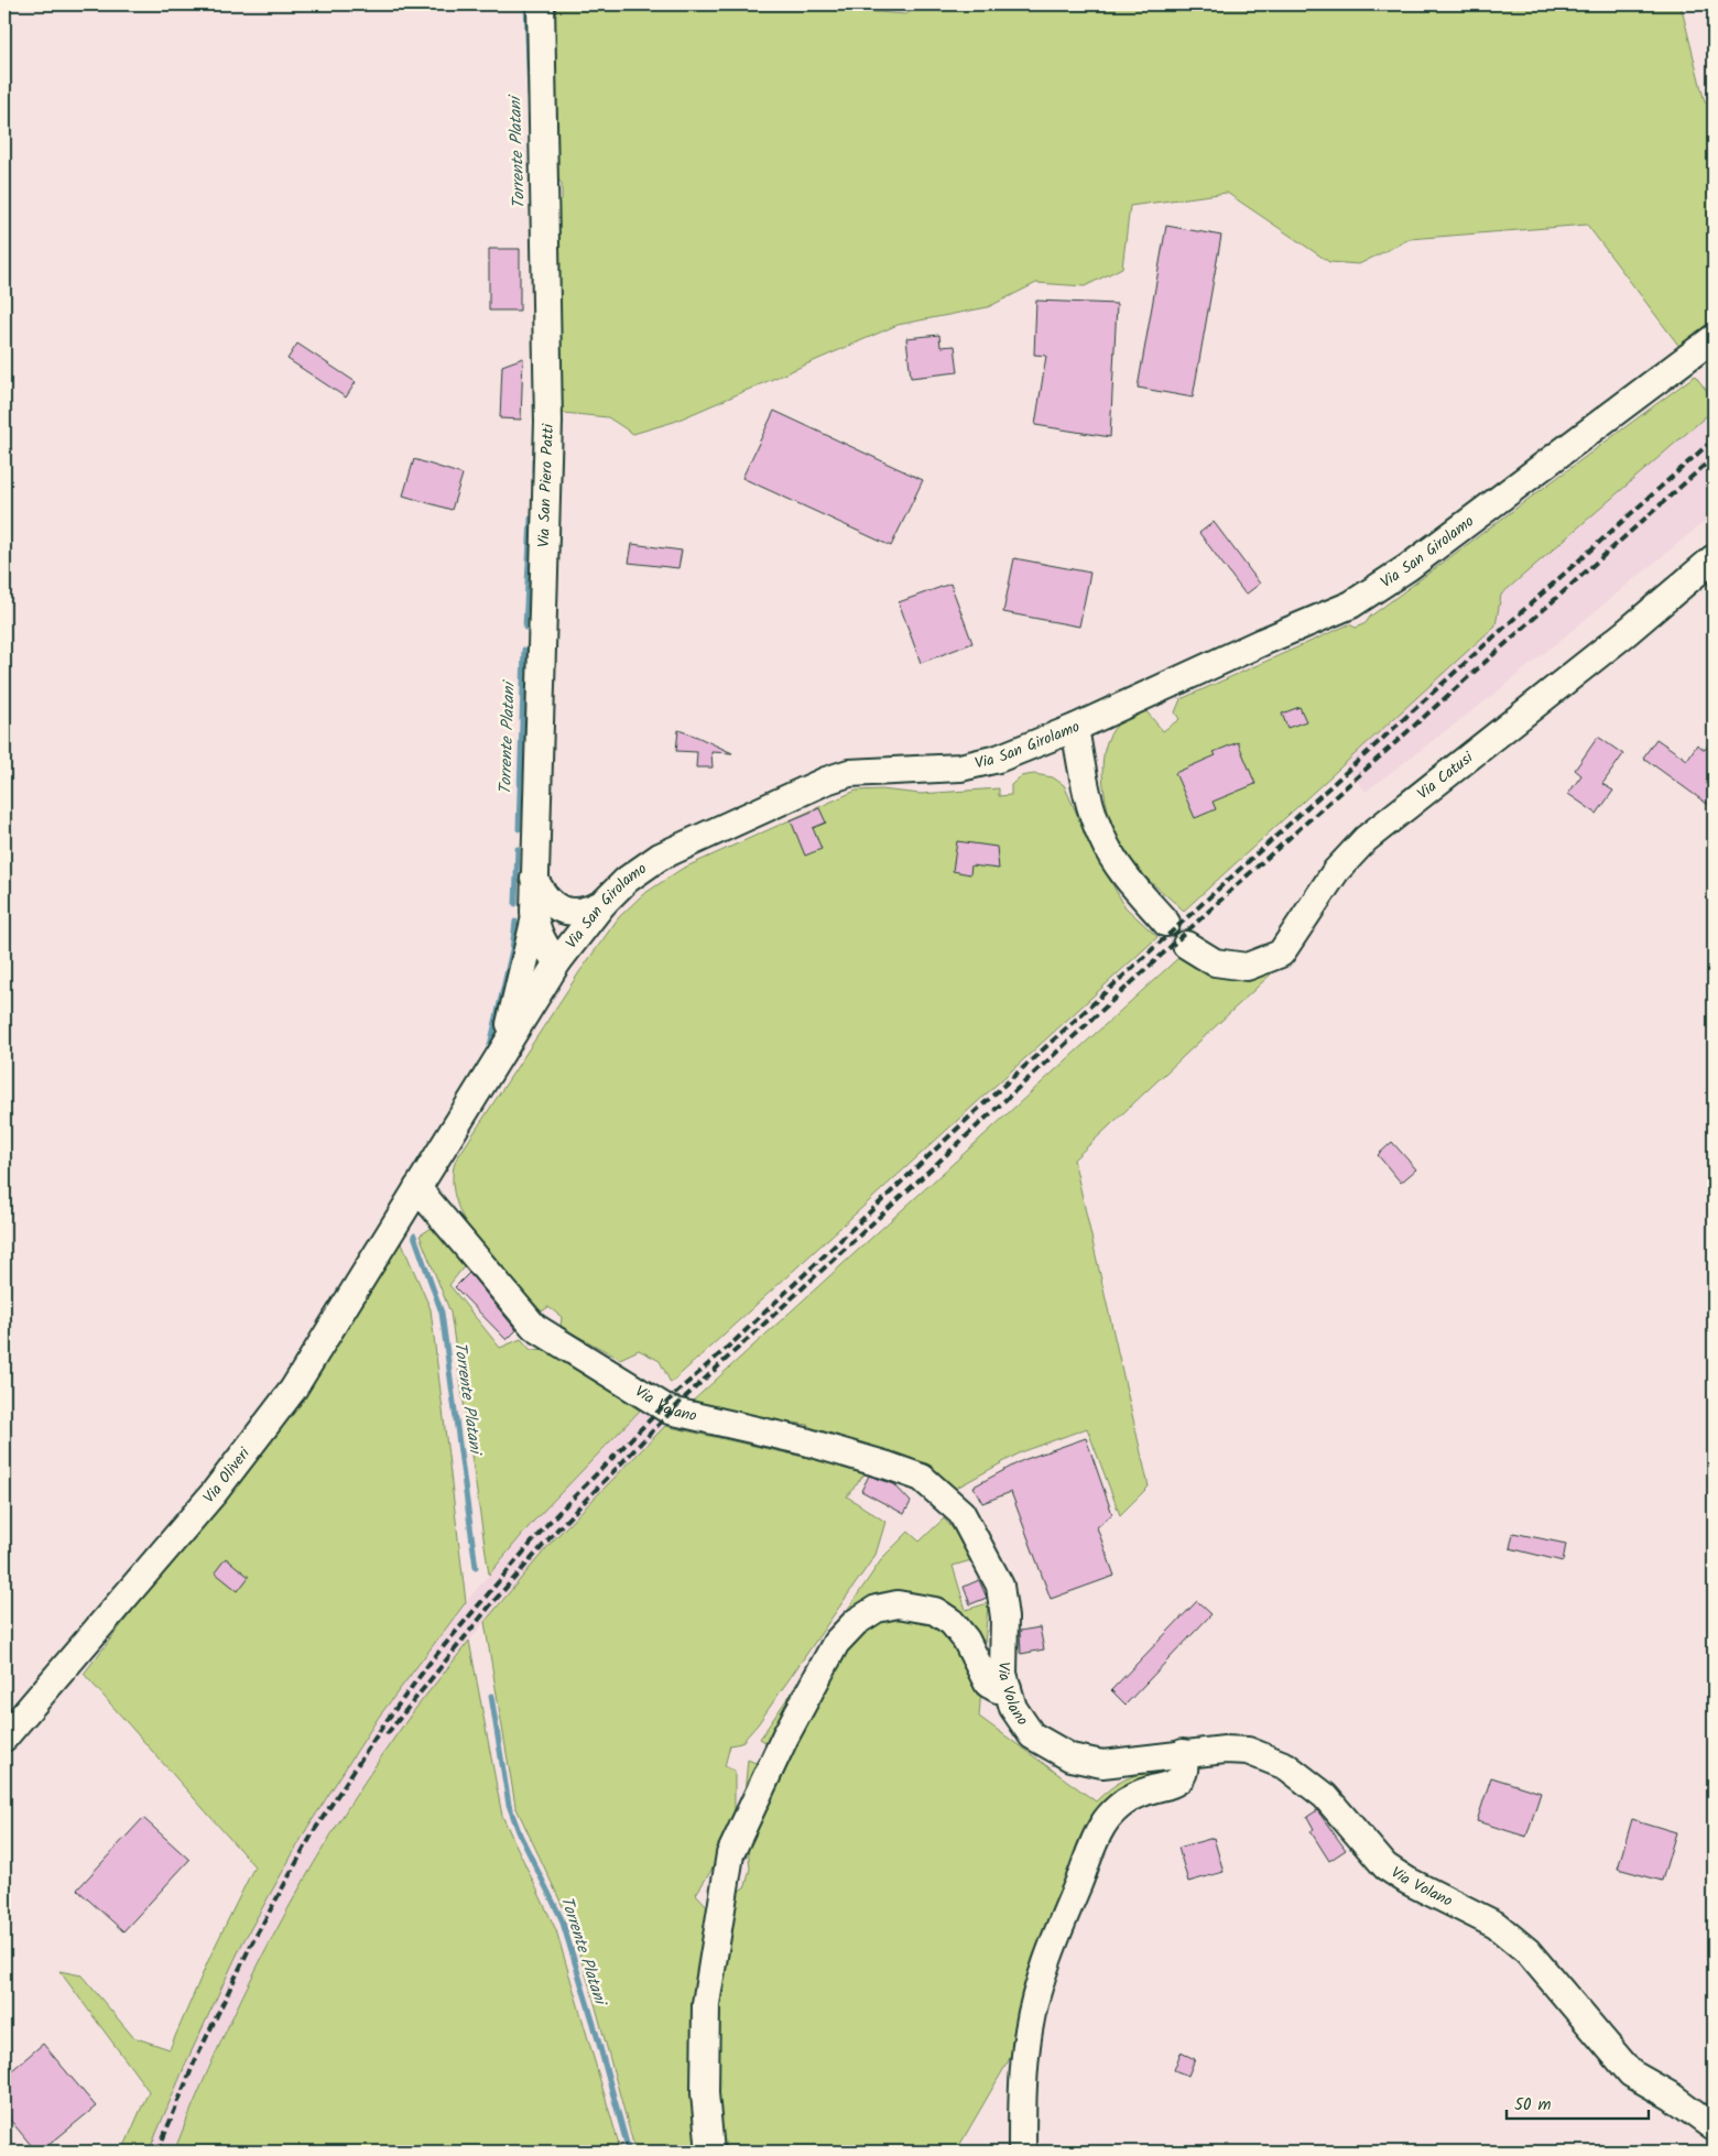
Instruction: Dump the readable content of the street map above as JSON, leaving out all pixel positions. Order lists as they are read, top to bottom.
{
  "streets": {
    "street": [
      "Via San Piero Patti",
      "Via San Girolamo",
      "Via Catusi",
      "Via Volano",
      "Via Oliveri"
    ]
  },
  "crossings": [
    ["Via San Piero Patti", "Via San Girolamo"],
    ["Via San Girolamo", "Via Volano"],
    ["Via San Girolamo", "Via Oliveri"],
    ["Via Volano", "Via Oliveri"]
  ],
  "water": ["Torrente Platani"],
  "scale_bar": "50 m"
}
